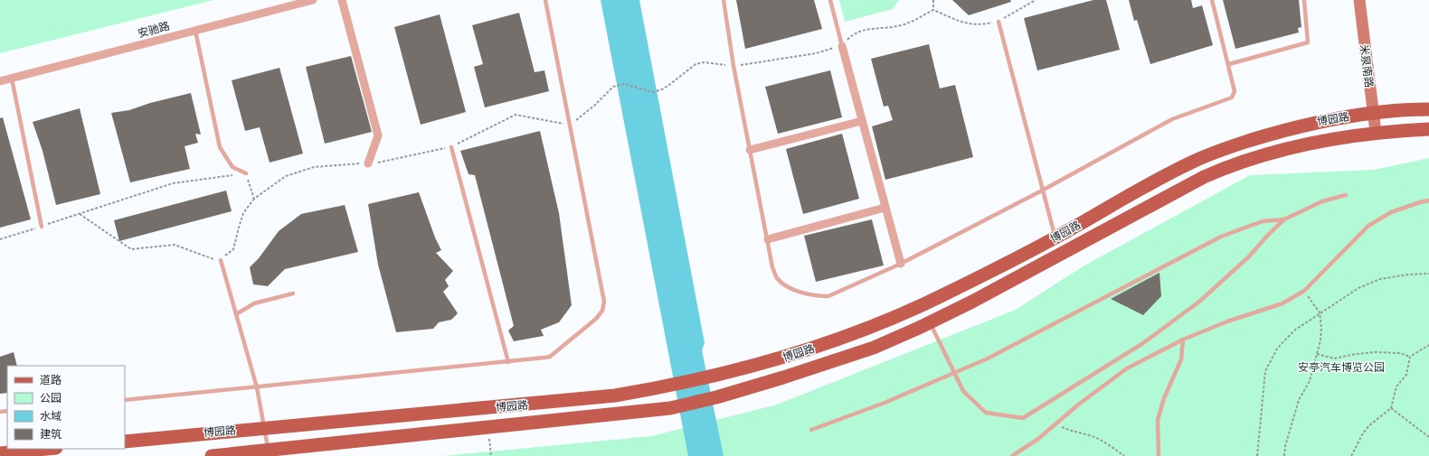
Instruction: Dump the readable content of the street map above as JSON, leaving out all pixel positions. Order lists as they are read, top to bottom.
{
  "streets": {
    "main road": ["米泉南路", "博园路"],
    "street": ["安驰路"]
  },
  "crossings": [
    ["米泉南路", "博园路"]
  ],
  "parks": ["安亭汽车博览公园"],
  "legend": [
    "道路",
    "公园",
    "水域",
    "建筑"
  ]
}
